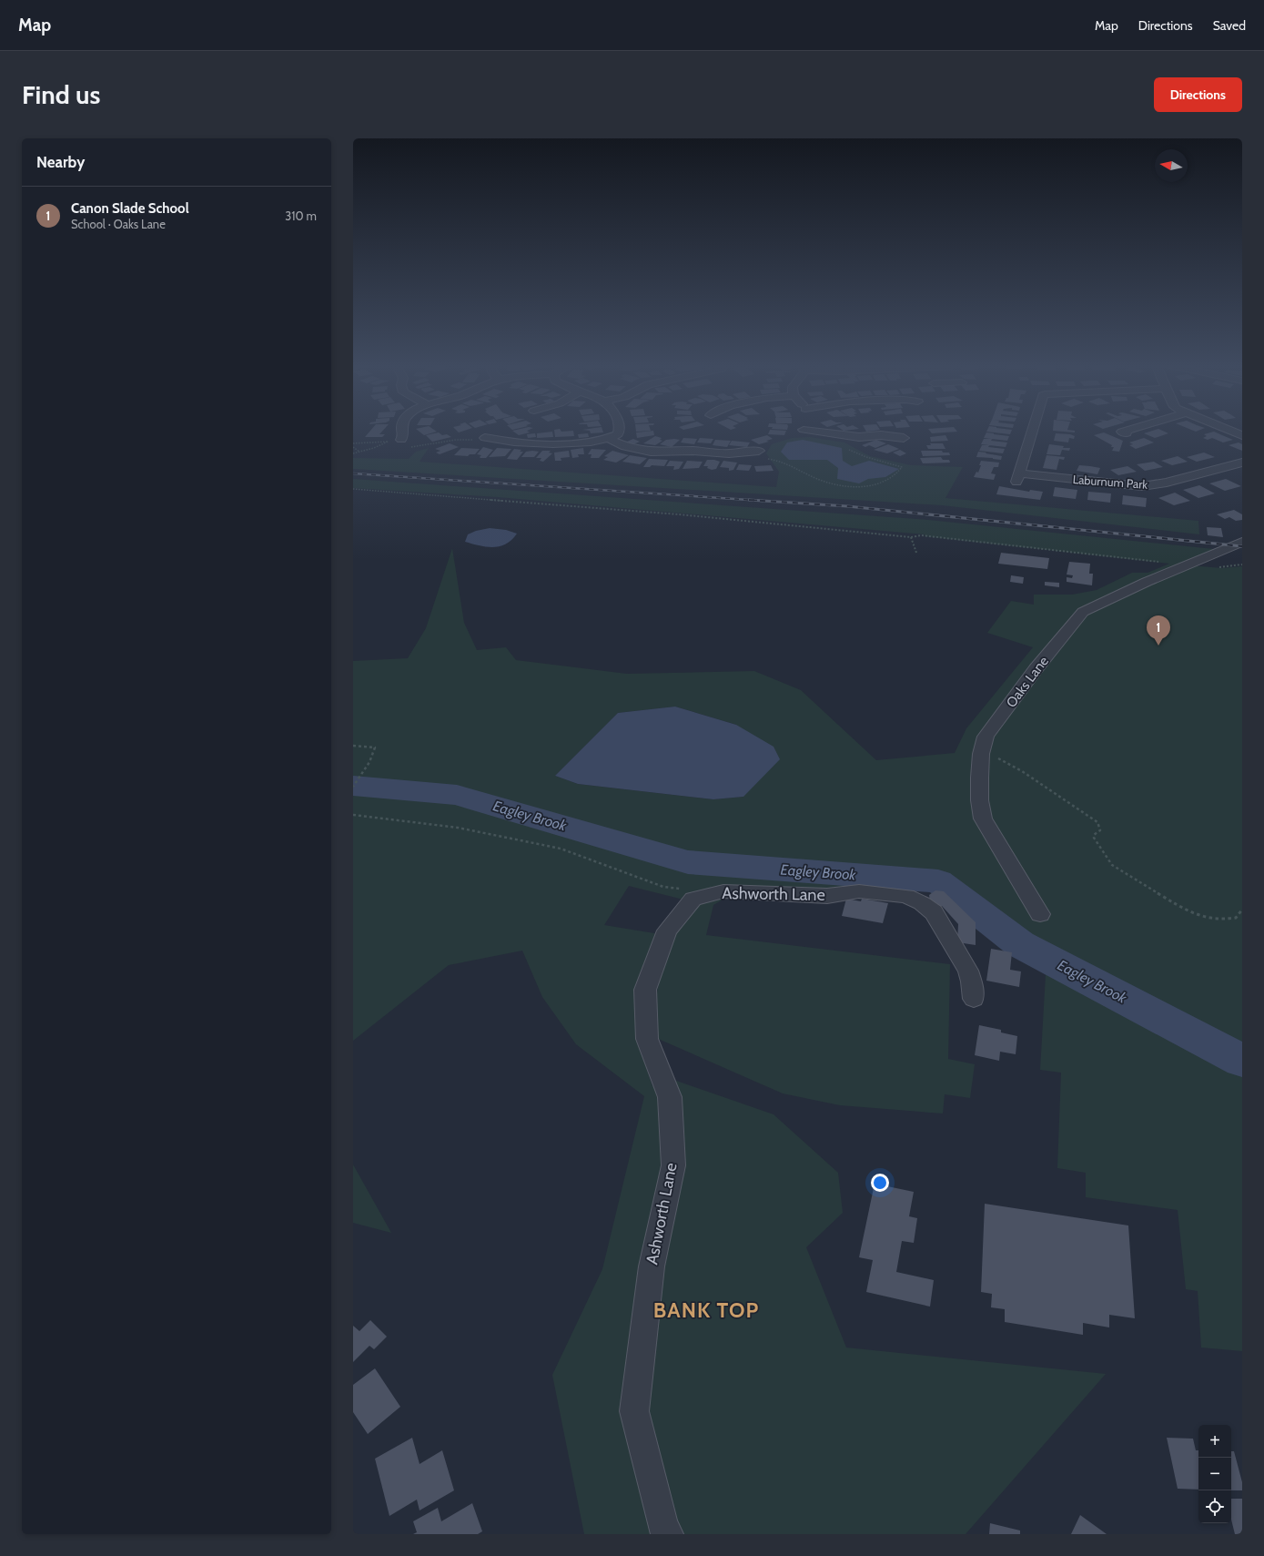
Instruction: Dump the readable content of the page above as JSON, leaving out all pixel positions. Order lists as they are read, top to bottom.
{
  "streets": {
    "street": ["Laburnum Park", "Oaks Lane", "Ashworth Lane"]
  },
  "districts": ["BANK TOP"],
  "water": ["Eagley Brook"],
  "north": "left",
  "page": {
    "header": "Map",
    "nav": ["Map", "Directions", "Saved"],
    "buttons": "Directions",
    "title": "Find us",
    "heading": "Nearby",
    "list": [
      {
        "mark": "1",
        "name": "Canon Slade School",
        "note": "School · Oaks Lane",
        "value": "310 m"
      }
    ],
    "pins": "1",
    "map_buttons": ["+", "−"]
  }
}
